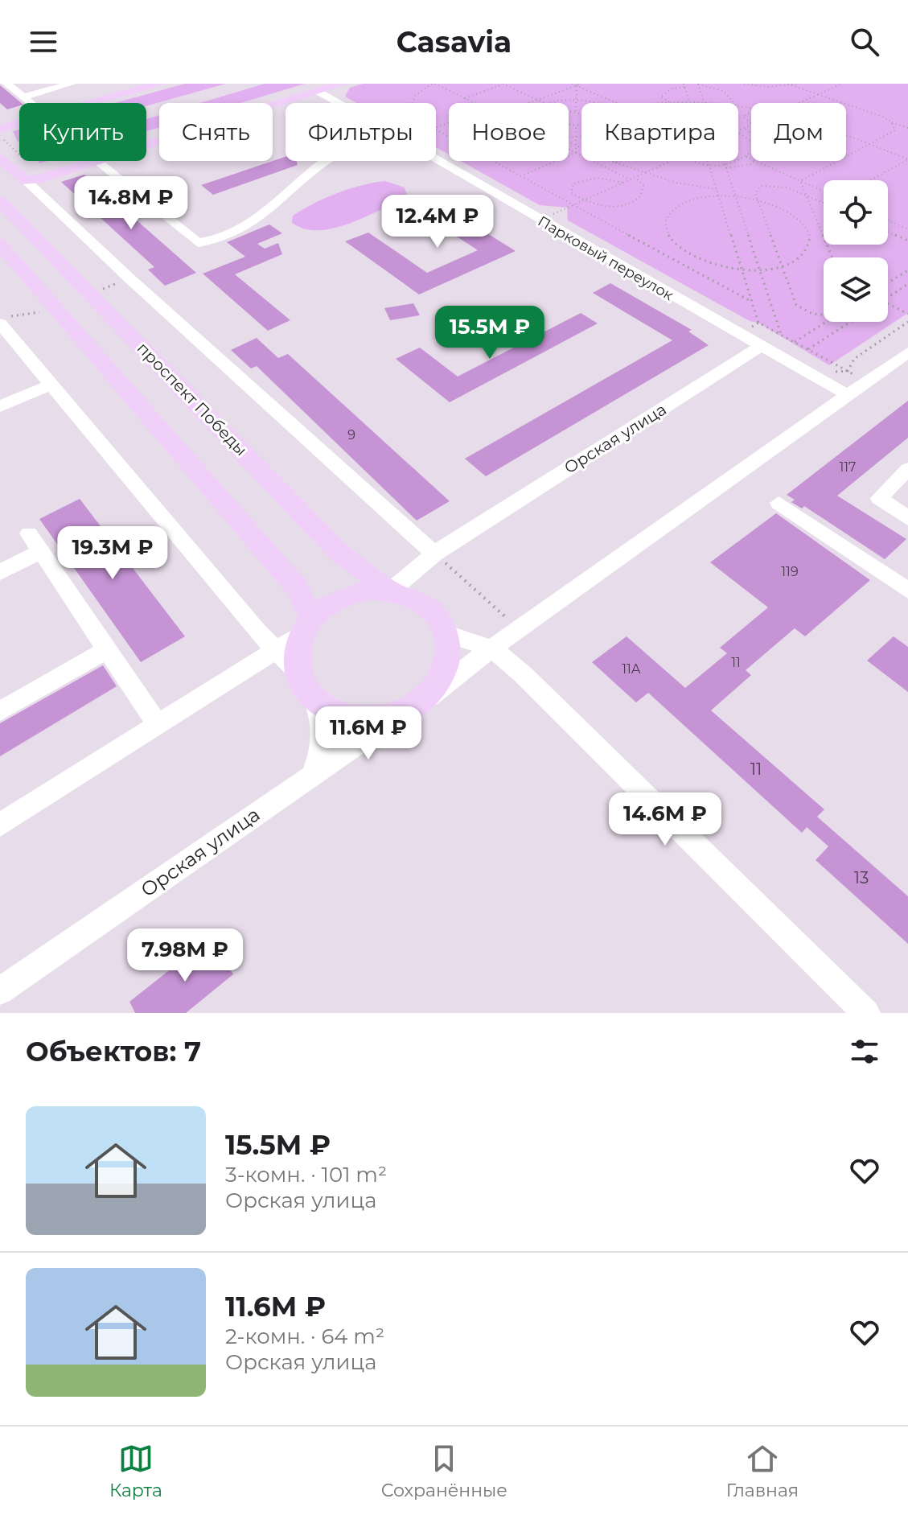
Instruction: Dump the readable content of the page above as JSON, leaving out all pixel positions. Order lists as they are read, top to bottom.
{
  "streets": {
    "main road": ["проспект Победы"],
    "street": ["Парковый переулок", "Орская улица"]
  },
  "crossings": [
    ["Парковый переулок", "Орская улица"],
    ["проспект Победы", "Орская улица"]
  ],
  "house_numbers": [
    "9",
    "117",
    "119",
    "11",
    "11А",
    "11",
    "13"
  ],
  "page": {
    "header": "Casavia",
    "chip": [
      "Купить",
      "Снять",
      "Фильтры",
      "Новое",
      "Квартира",
      "Дом"
    ],
    "price": [
      "14.8M ₽",
      "12.4M ₽",
      "15.5M ₽",
      "19.3M ₽",
      "11.6M ₽",
      "14.6M ₽",
      "7.98M ₽"
    ],
    "heading": "Объектов: 7",
    "list": [
      {
        "name": "15.5M ₽",
        "note": "3-комн. · 101 m² · Орская улица"
      },
      {
        "name": "11.6M ₽",
        "note": "2-комн. · 64 m² · Орская улица"
      }
    ],
    "tabs": ["Карта", "Сохранённые", "Главная"]
  }
}
